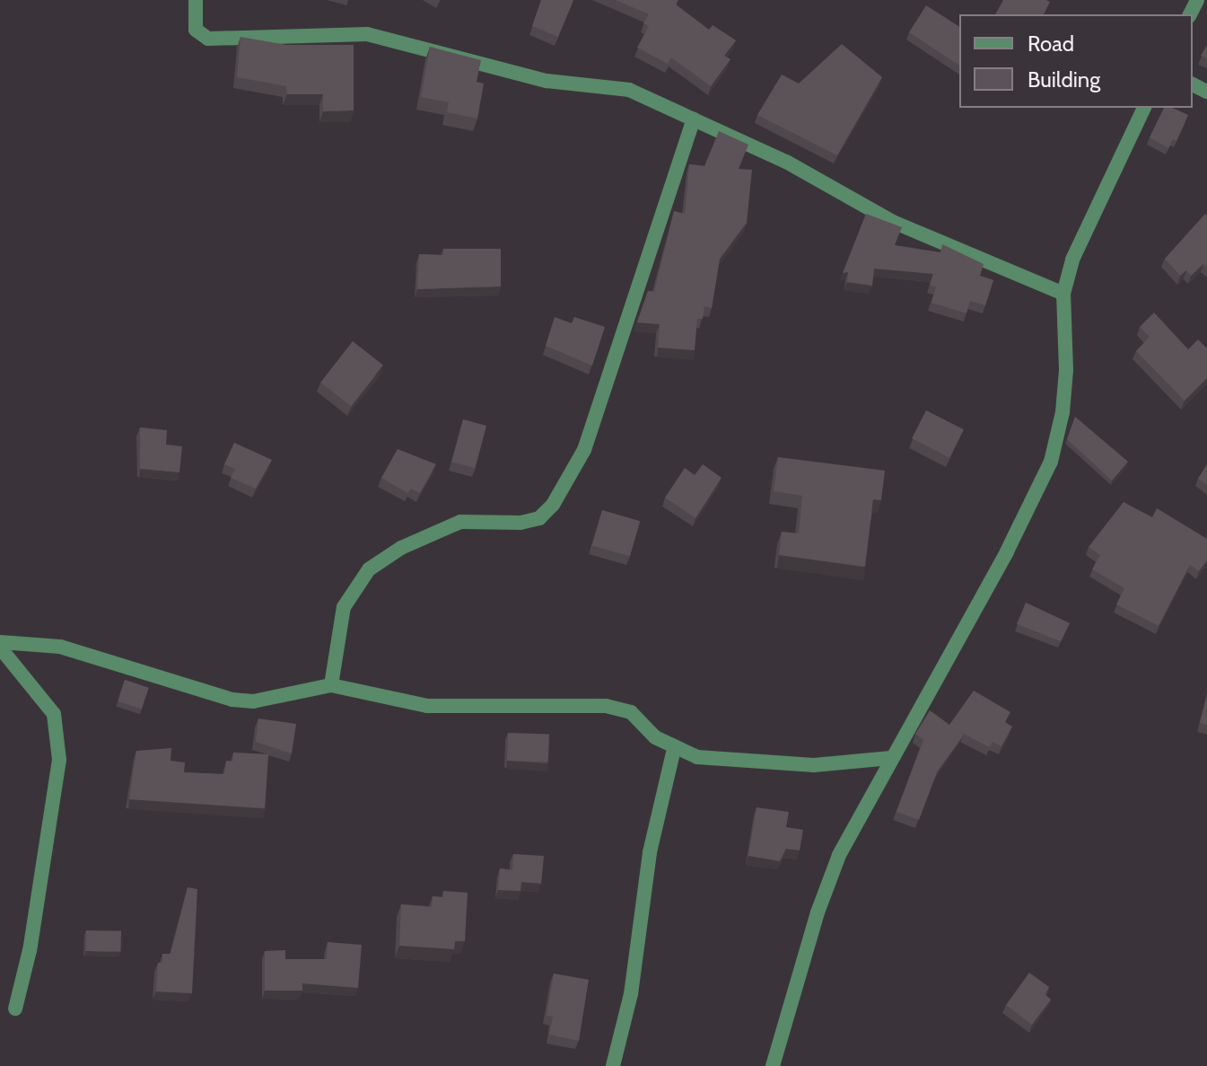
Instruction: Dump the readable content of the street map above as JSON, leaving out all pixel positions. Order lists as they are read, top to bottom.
{
  "legend": ["Road", "Building"]
}
